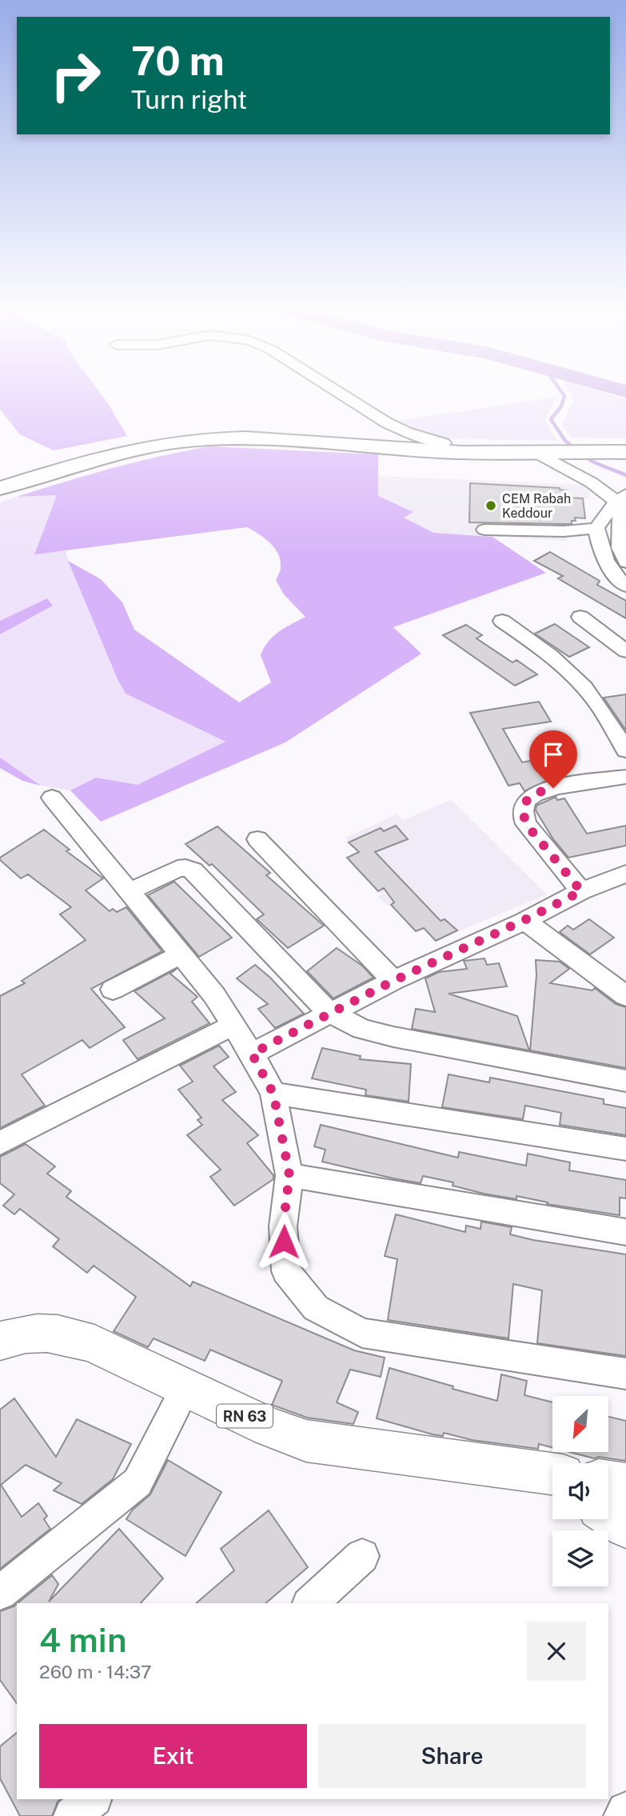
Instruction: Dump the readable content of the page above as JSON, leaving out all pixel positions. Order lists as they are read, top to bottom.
{
  "streets": {
    "main road": ["RN 63"]
  },
  "places": ["CEM Rabah Keddour"],
  "north": "bottom left",
  "page": {
    "turn": ["70 m", "Turn right"],
    "heading": ["4 min", "260 m · 14:37"],
    "buttons": ["Exit", "Share"]
  }
}
